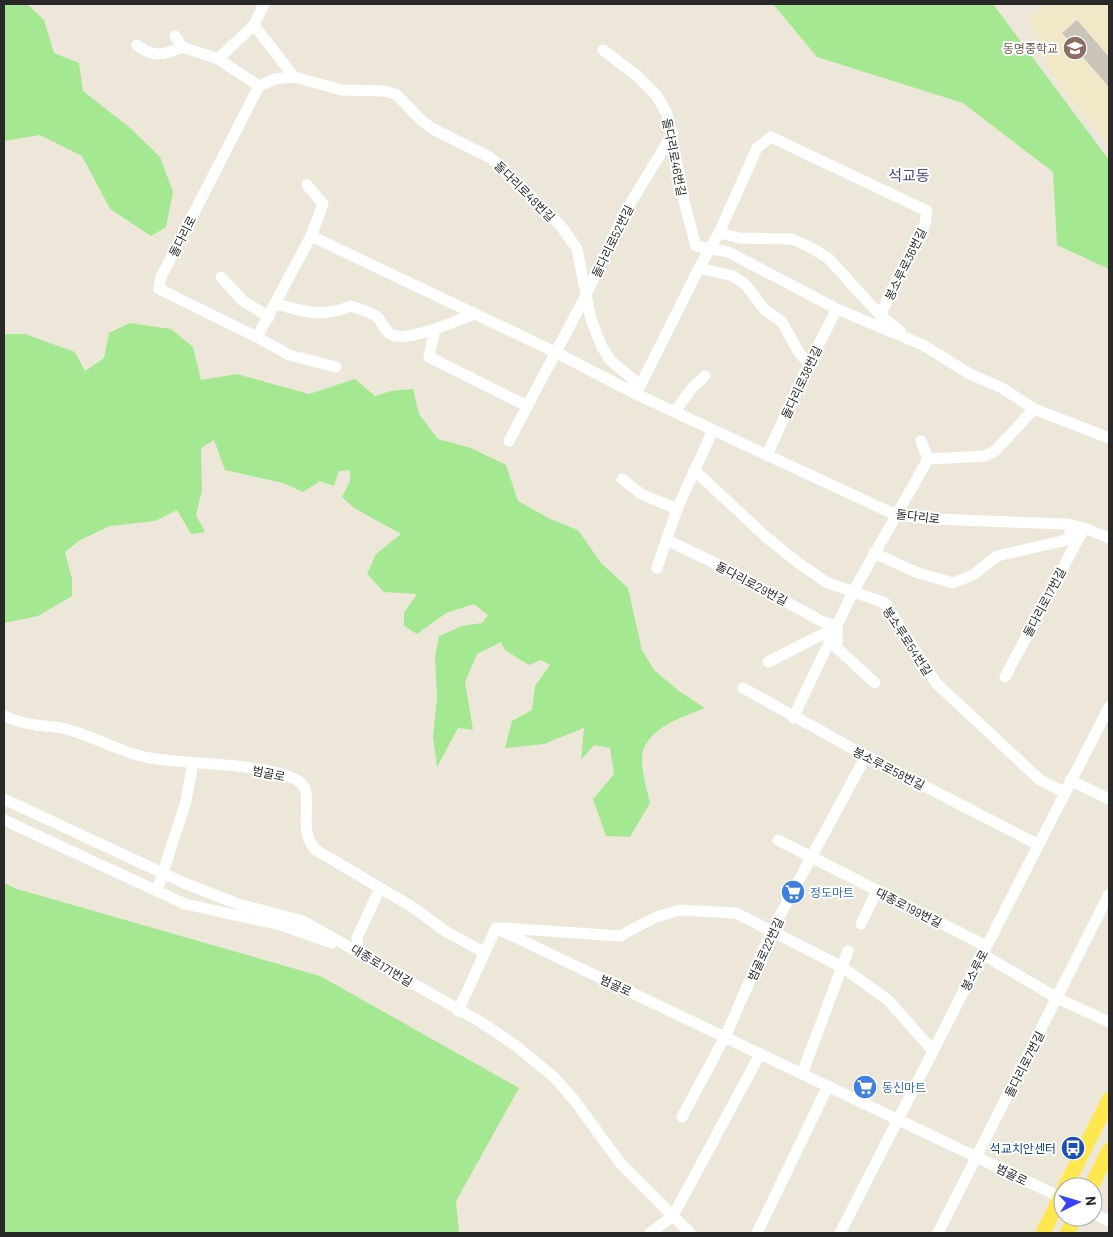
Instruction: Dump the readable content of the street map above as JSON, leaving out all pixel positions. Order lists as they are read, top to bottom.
{
  "streets": {
    "street": [
      "돌다리로46번길",
      "돌다리로48번길",
      "돌다리로",
      "돌다리로52번길",
      "봉소루로36번길",
      "돌다리로38번길",
      "돌다리로29번길",
      "돌다리로17번길",
      "봉소루로54번길",
      "봉소루로58번길",
      "범골로",
      "대종로199번길",
      "범골로22번길",
      "대종로171번길",
      "봉소루로",
      "돌다리로7번길"
    ]
  },
  "crossings": [
    ["돌다리로46번길", "돌다리로52번길"],
    ["돌다리로48번길", "돌다리로"],
    ["돌다리로48번길", "돌다리로52번길"],
    ["돌다리로", "돌다리로52번길"],
    ["돌다리로", "돌다리로38번길"],
    ["돌다리로", "돌다리로17번길"],
    ["봉소루로54번길", "봉소루로"],
    ["봉소루로58번길", "범골로22번길"],
    ["봉소루로58번길", "봉소루로"],
    ["범골로", "범골로22번길"],
    ["범골로", "봉소루로"],
    ["범골로", "돌다리로7번길"],
    ["대종로199번길", "범골로22번길"],
    ["대종로199번길", "봉소루로"],
    ["대종로199번길", "돌다리로7번길"]
  ],
  "districts": ["석교동"],
  "places": {
    "school or university": ["동명중학교"],
    "supermarket": ["정도마트", "동신마트"],
    "bus stop": ["석교치안센터"]
  },
  "north": "right"
}
